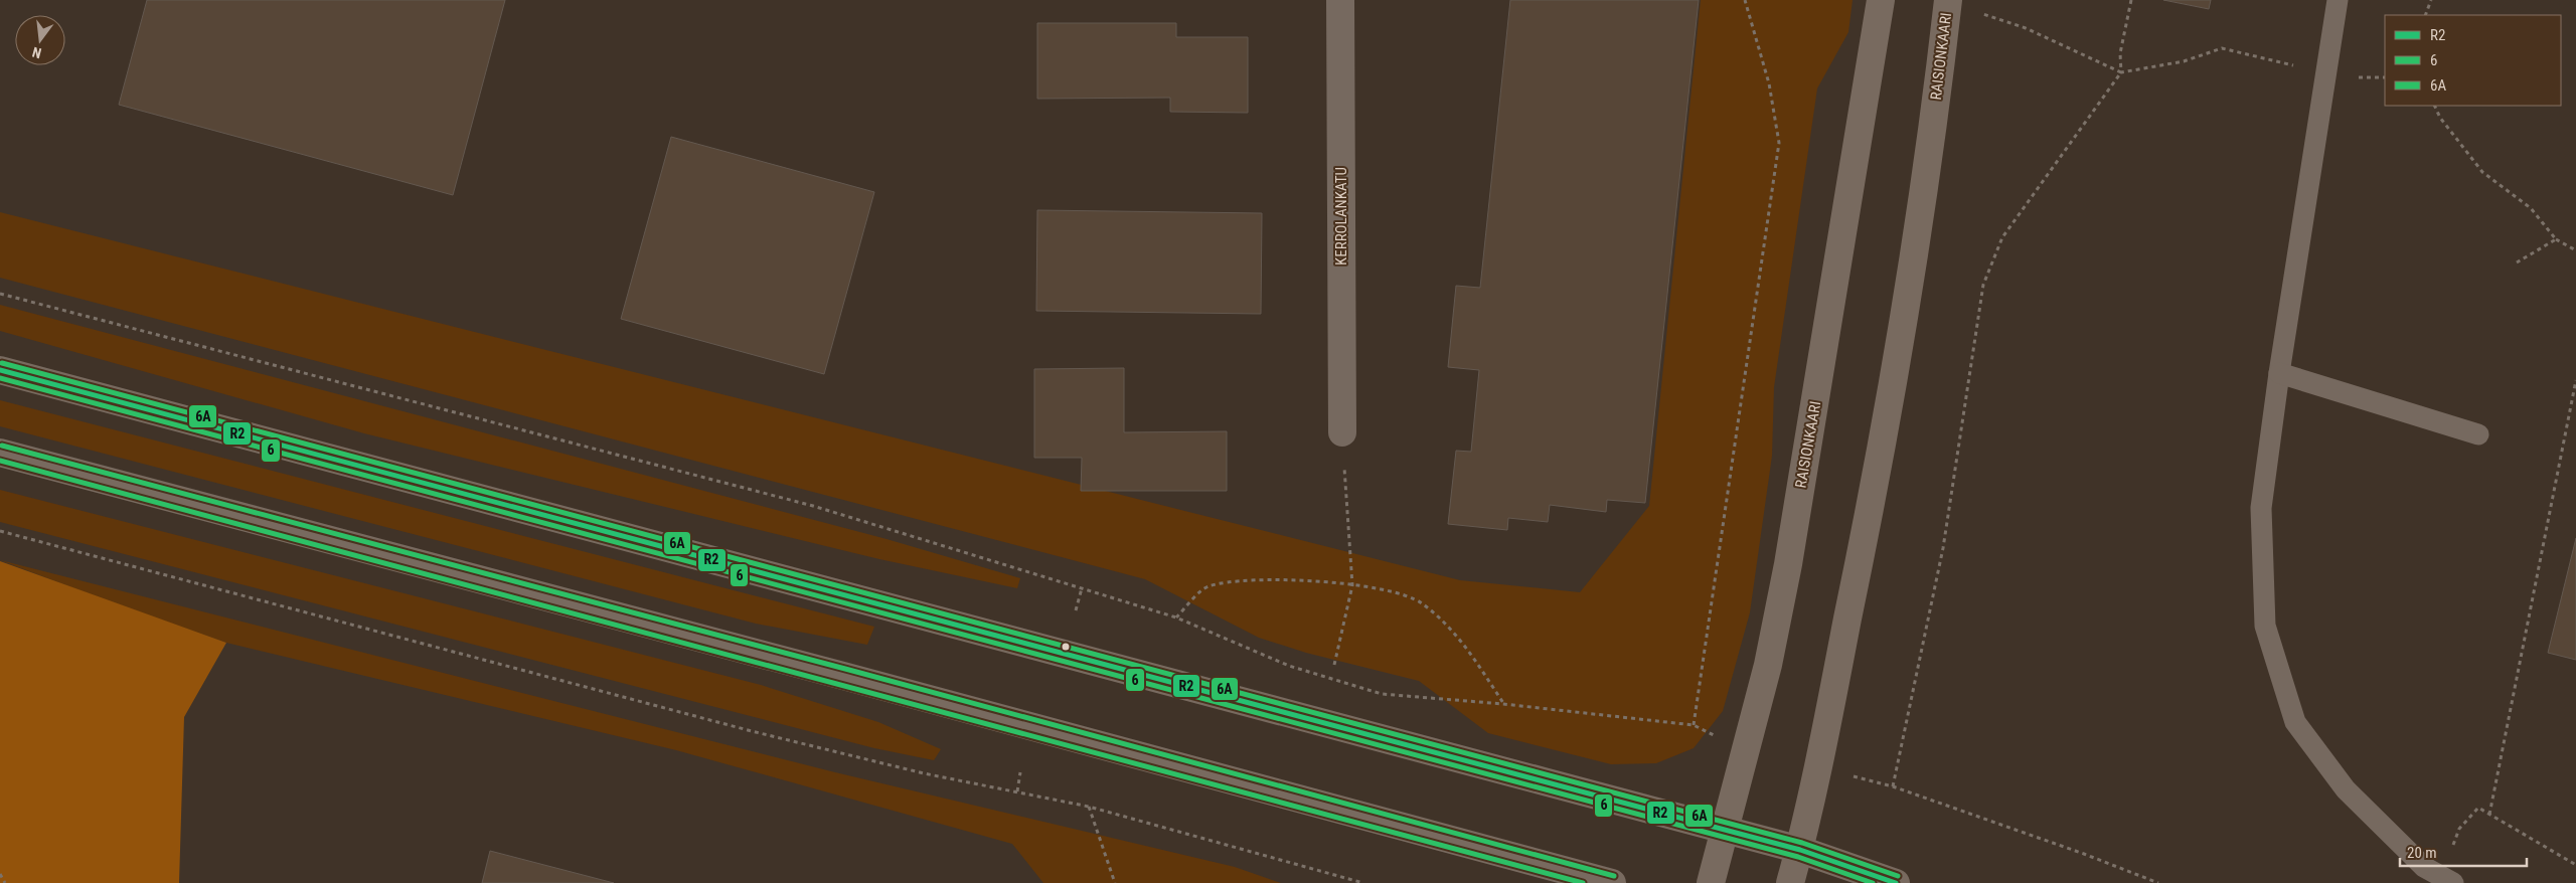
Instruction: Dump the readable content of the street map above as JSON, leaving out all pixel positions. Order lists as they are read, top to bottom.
{
  "streets": {
    "main road": ["RAISIONKAARI"],
    "street": ["KERROLANKATU"]
  },
  "lines": ["transit line 6A", "transit line R2", "transit line 6"],
  "legend": ["R2", "6", "6A"],
  "scale_bar": "20 m",
  "north": "bottom"
}
